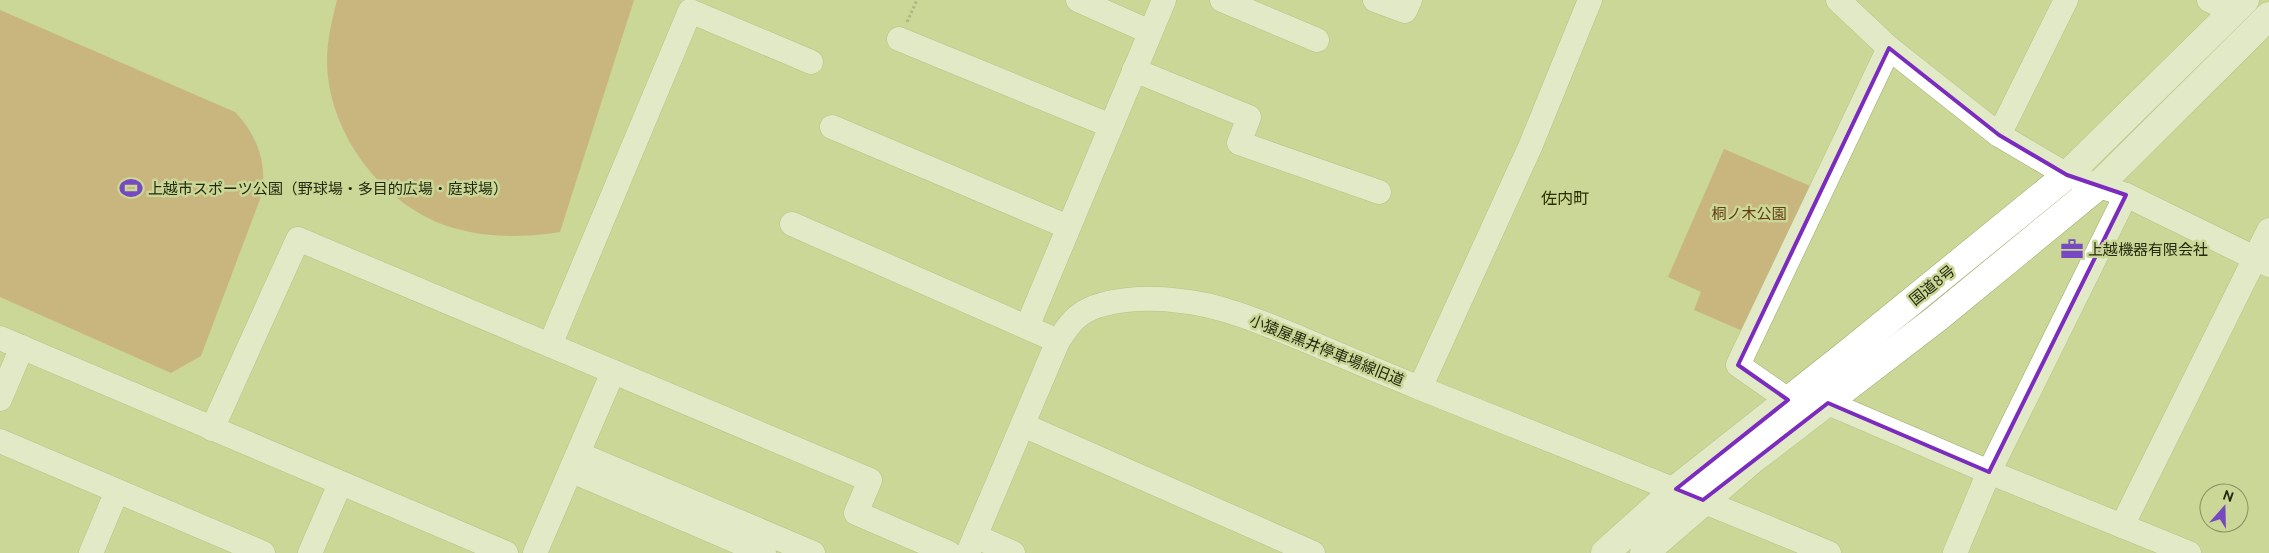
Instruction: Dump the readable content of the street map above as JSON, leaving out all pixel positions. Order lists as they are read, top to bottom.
{
  "streets": {
    "highway": ["国道8号"],
    "street": ["小猿屋黒井停車場線旧道"]
  },
  "districts": ["佐内町"],
  "parks": ["桐ノ木公園"],
  "places": {
    "sports": ["上越市スポーツ公園（野球場・多目的広場・庭球場）"],
    "office": ["上越機器有限会社"]
  },
  "north": "top"
}
